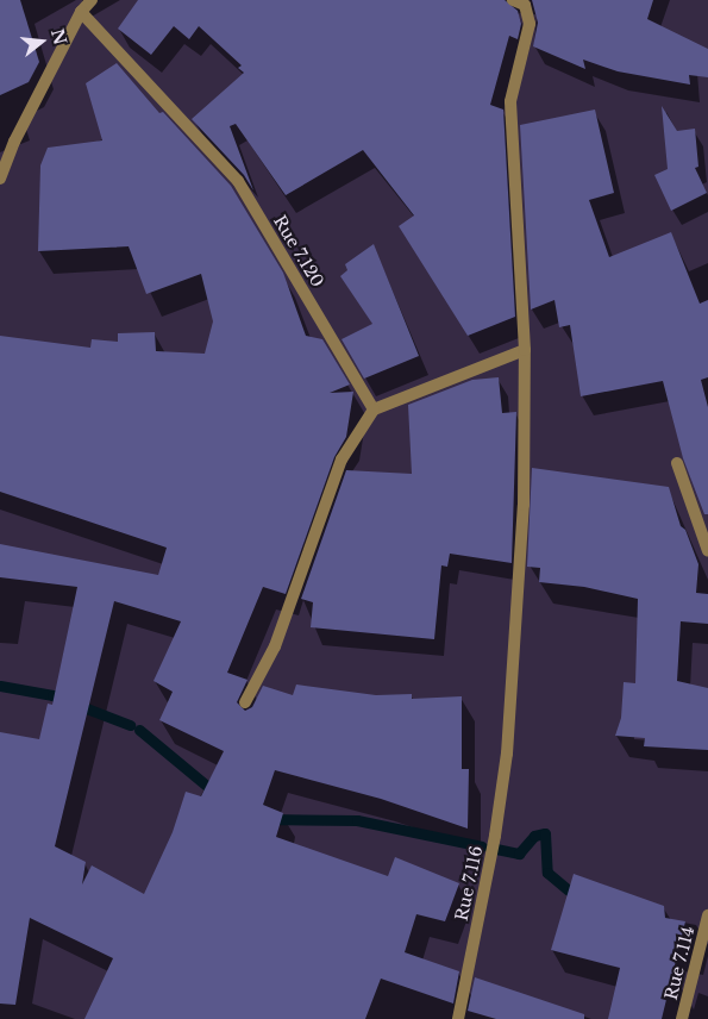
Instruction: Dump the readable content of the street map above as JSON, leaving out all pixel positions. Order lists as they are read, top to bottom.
{
  "streets": {
    "street": ["Rue 7.120", "Rue 7.116", "Rue 7.114"]
  },
  "north": "right"
}
